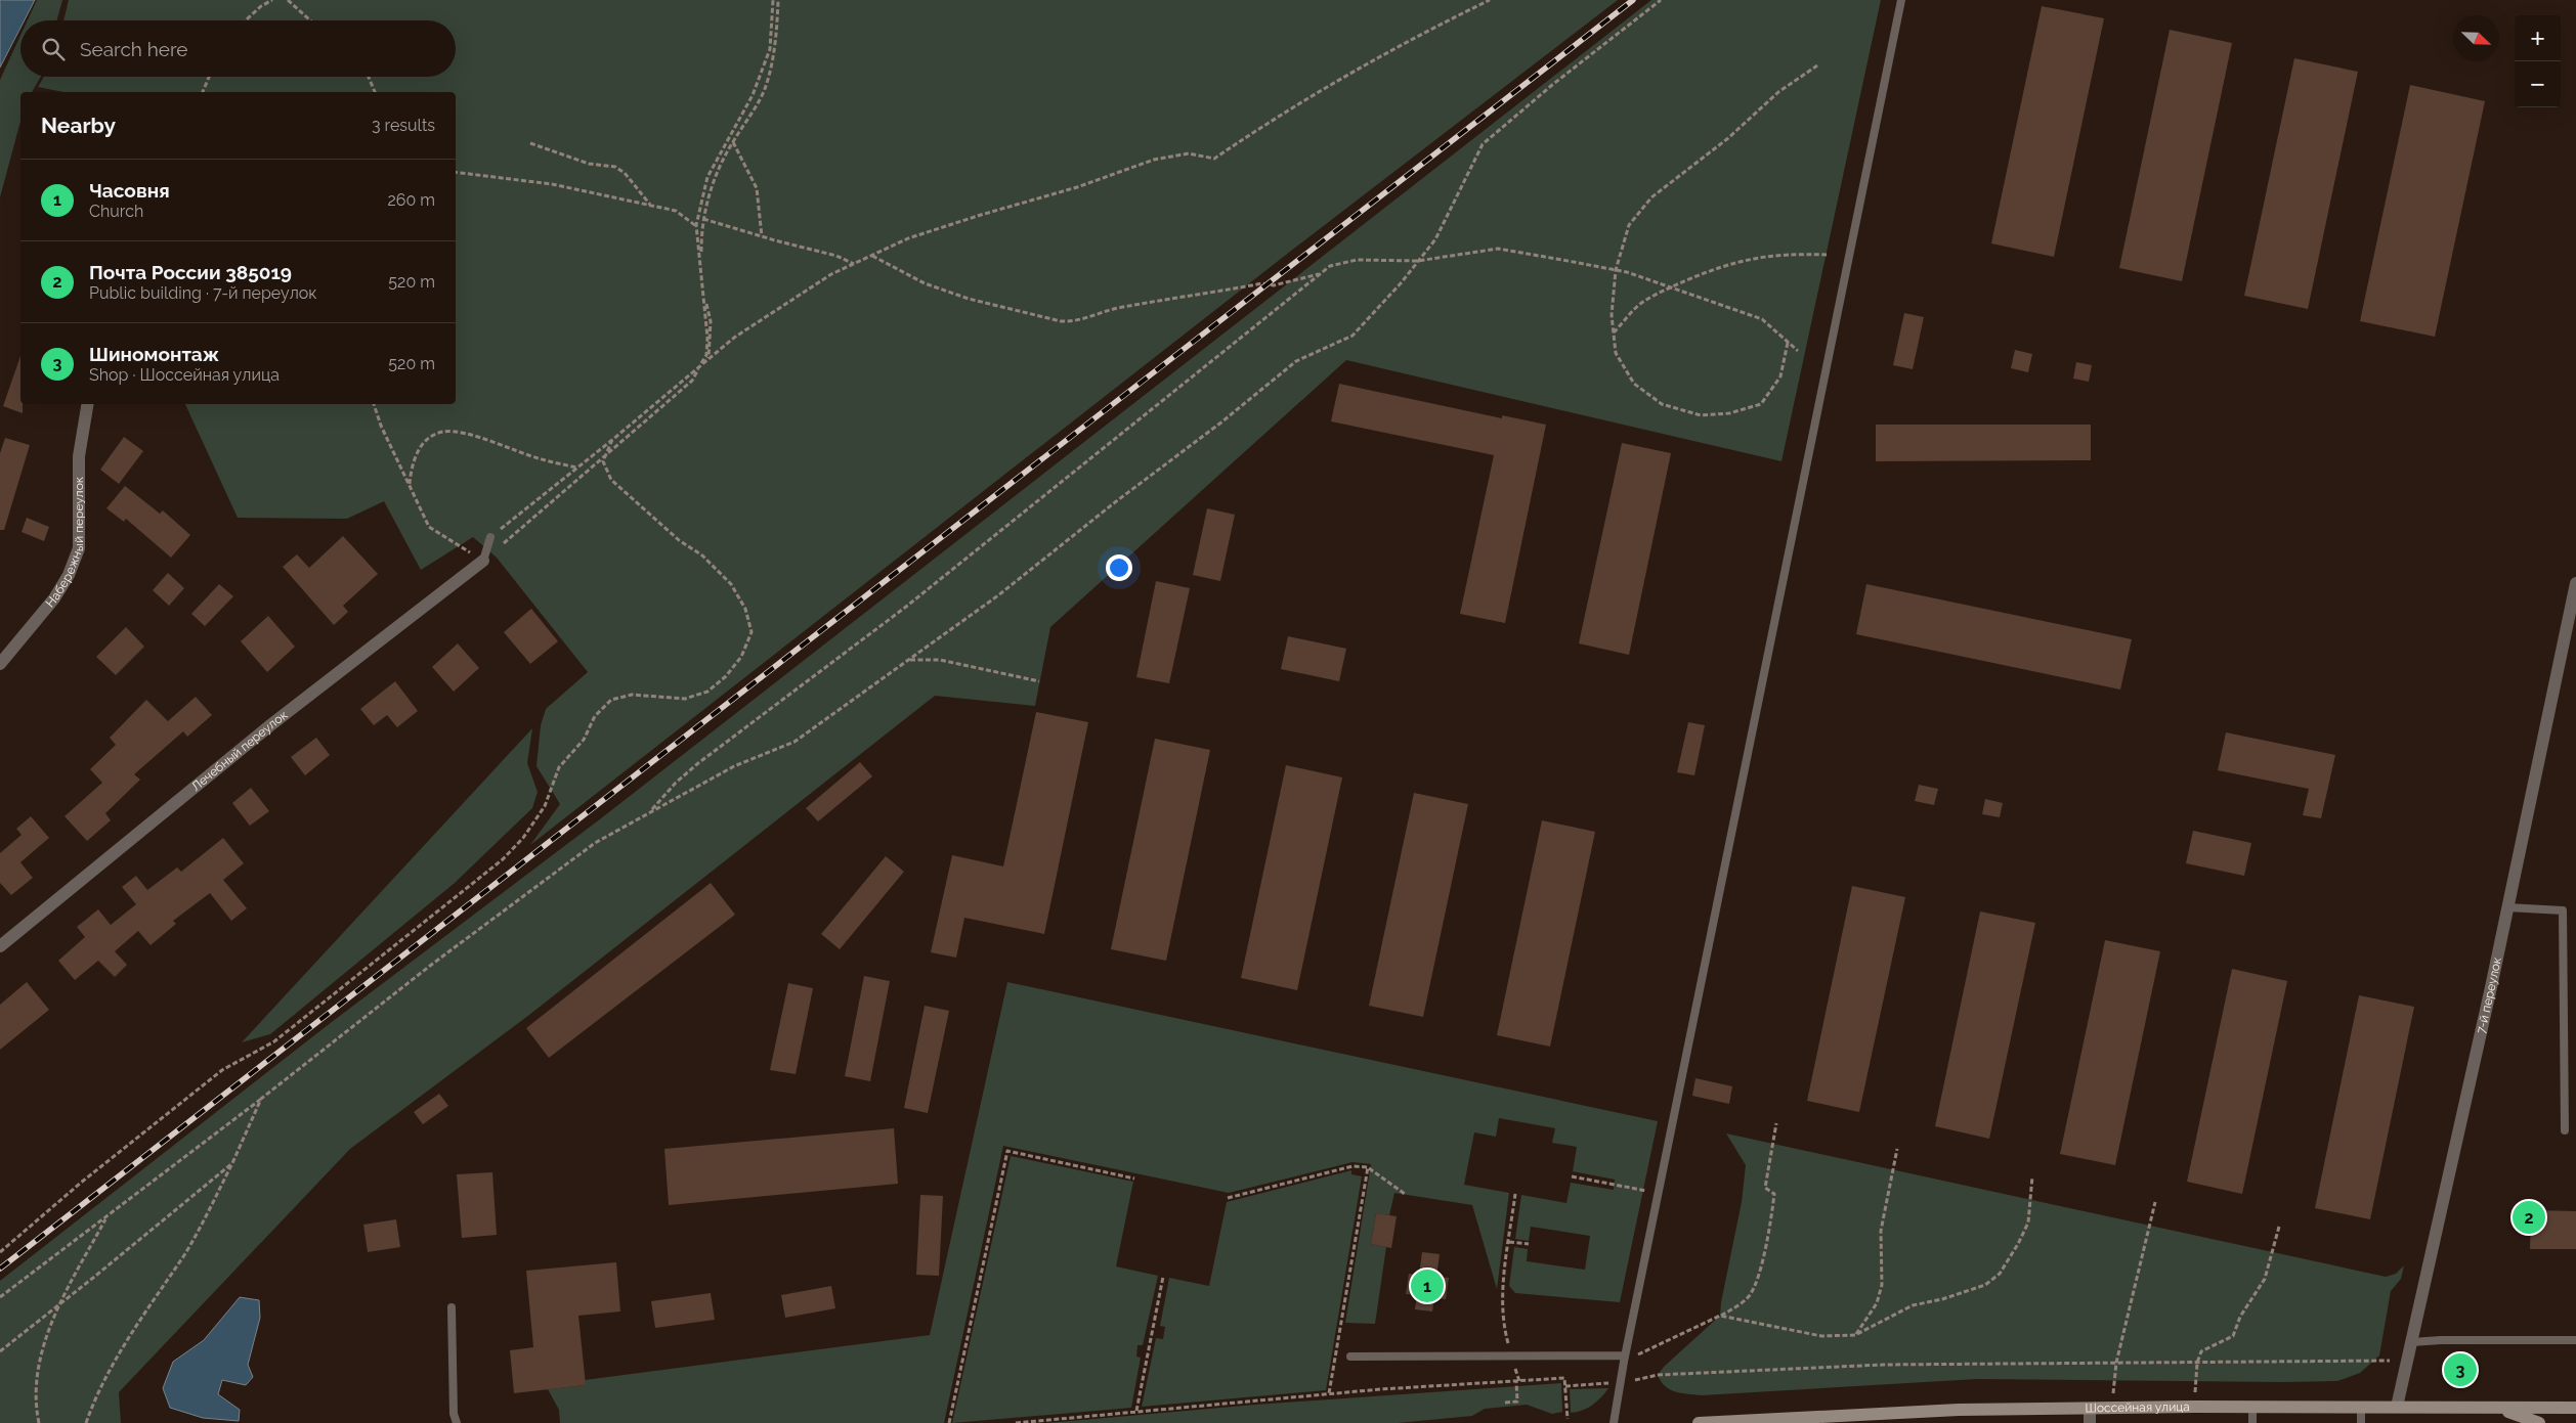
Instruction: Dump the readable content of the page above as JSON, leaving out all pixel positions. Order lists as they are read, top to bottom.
{
  "streets": {
    "main road": ["Шоссейная улица"],
    "street": ["Набережный переулок", "Лечебный переулок", "7-й переулок"]
  },
  "crossings": [
    ["7-й переулок", "Шоссейная улица"]
  ],
  "north": "bottom right",
  "page": {
    "map_buttons": ["+", "−"],
    "search": "Search here",
    "heading": ["Nearby", "3 results"],
    "list": [
      {
        "mark": "1",
        "name": "Часовня",
        "note": "Church",
        "value": "260 m"
      },
      {
        "mark": "2",
        "name": "Почта России 385019",
        "note": "Public building · 7-й переулок",
        "value": "520 m"
      },
      {
        "mark": "3",
        "name": "Шиномонтаж",
        "note": "Shop · Шоссейная улица",
        "value": "520 m"
      }
    ],
    "pins": ["2", "1", "3"]
  }
}
